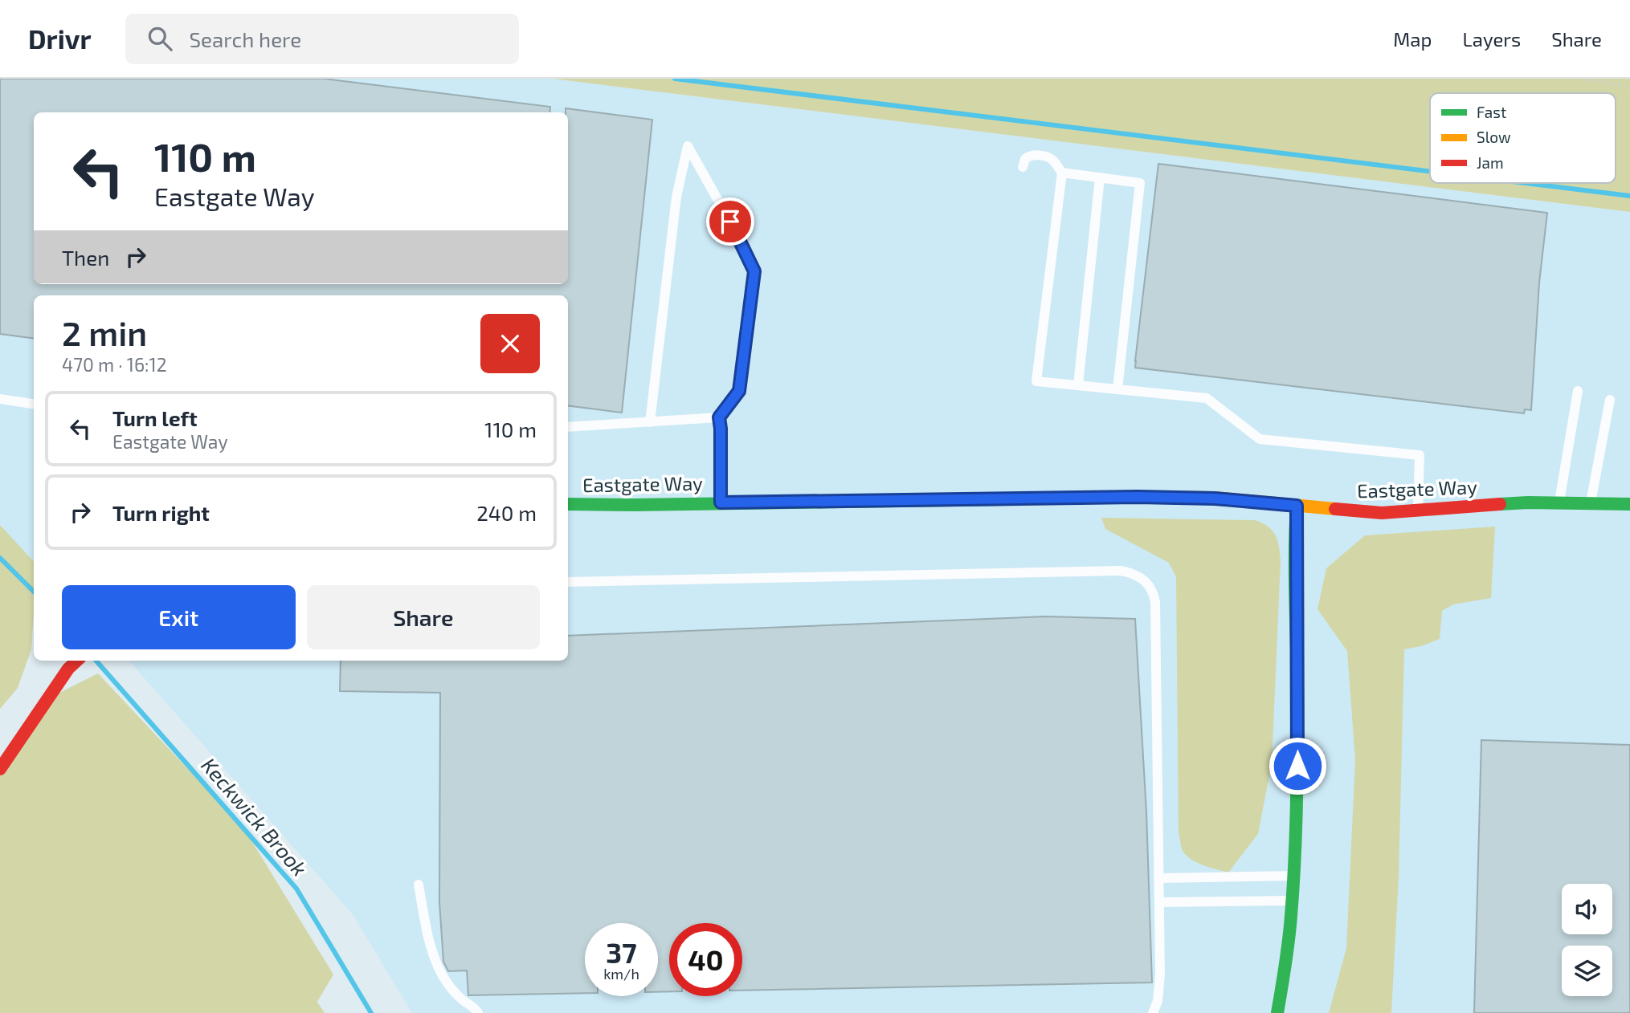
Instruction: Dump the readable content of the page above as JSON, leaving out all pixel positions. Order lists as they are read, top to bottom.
{
  "streets": {
    "street": ["Eastgate Way"]
  },
  "water": ["Keckwick Brook"],
  "legend": ["Fast", "Slow", "Jam"],
  "page": {
    "header": "Drivr",
    "search": "Search here",
    "nav": ["Map", "Layers", "Share"],
    "turn": ["110 m", "Eastgate Way"],
    "then": "Then",
    "heading": ["2 min", "470 m · 16:12"],
    "list": [
      {
        "name": "Turn left",
        "note": "Eastgate Way",
        "value": "110 m"
      },
      {
        "name": "Turn right",
        "value": "240 m"
      }
    ],
    "buttons": ["Exit", "Share"],
    "speed": "37 km/h",
    "limit": "40"
  }
}
